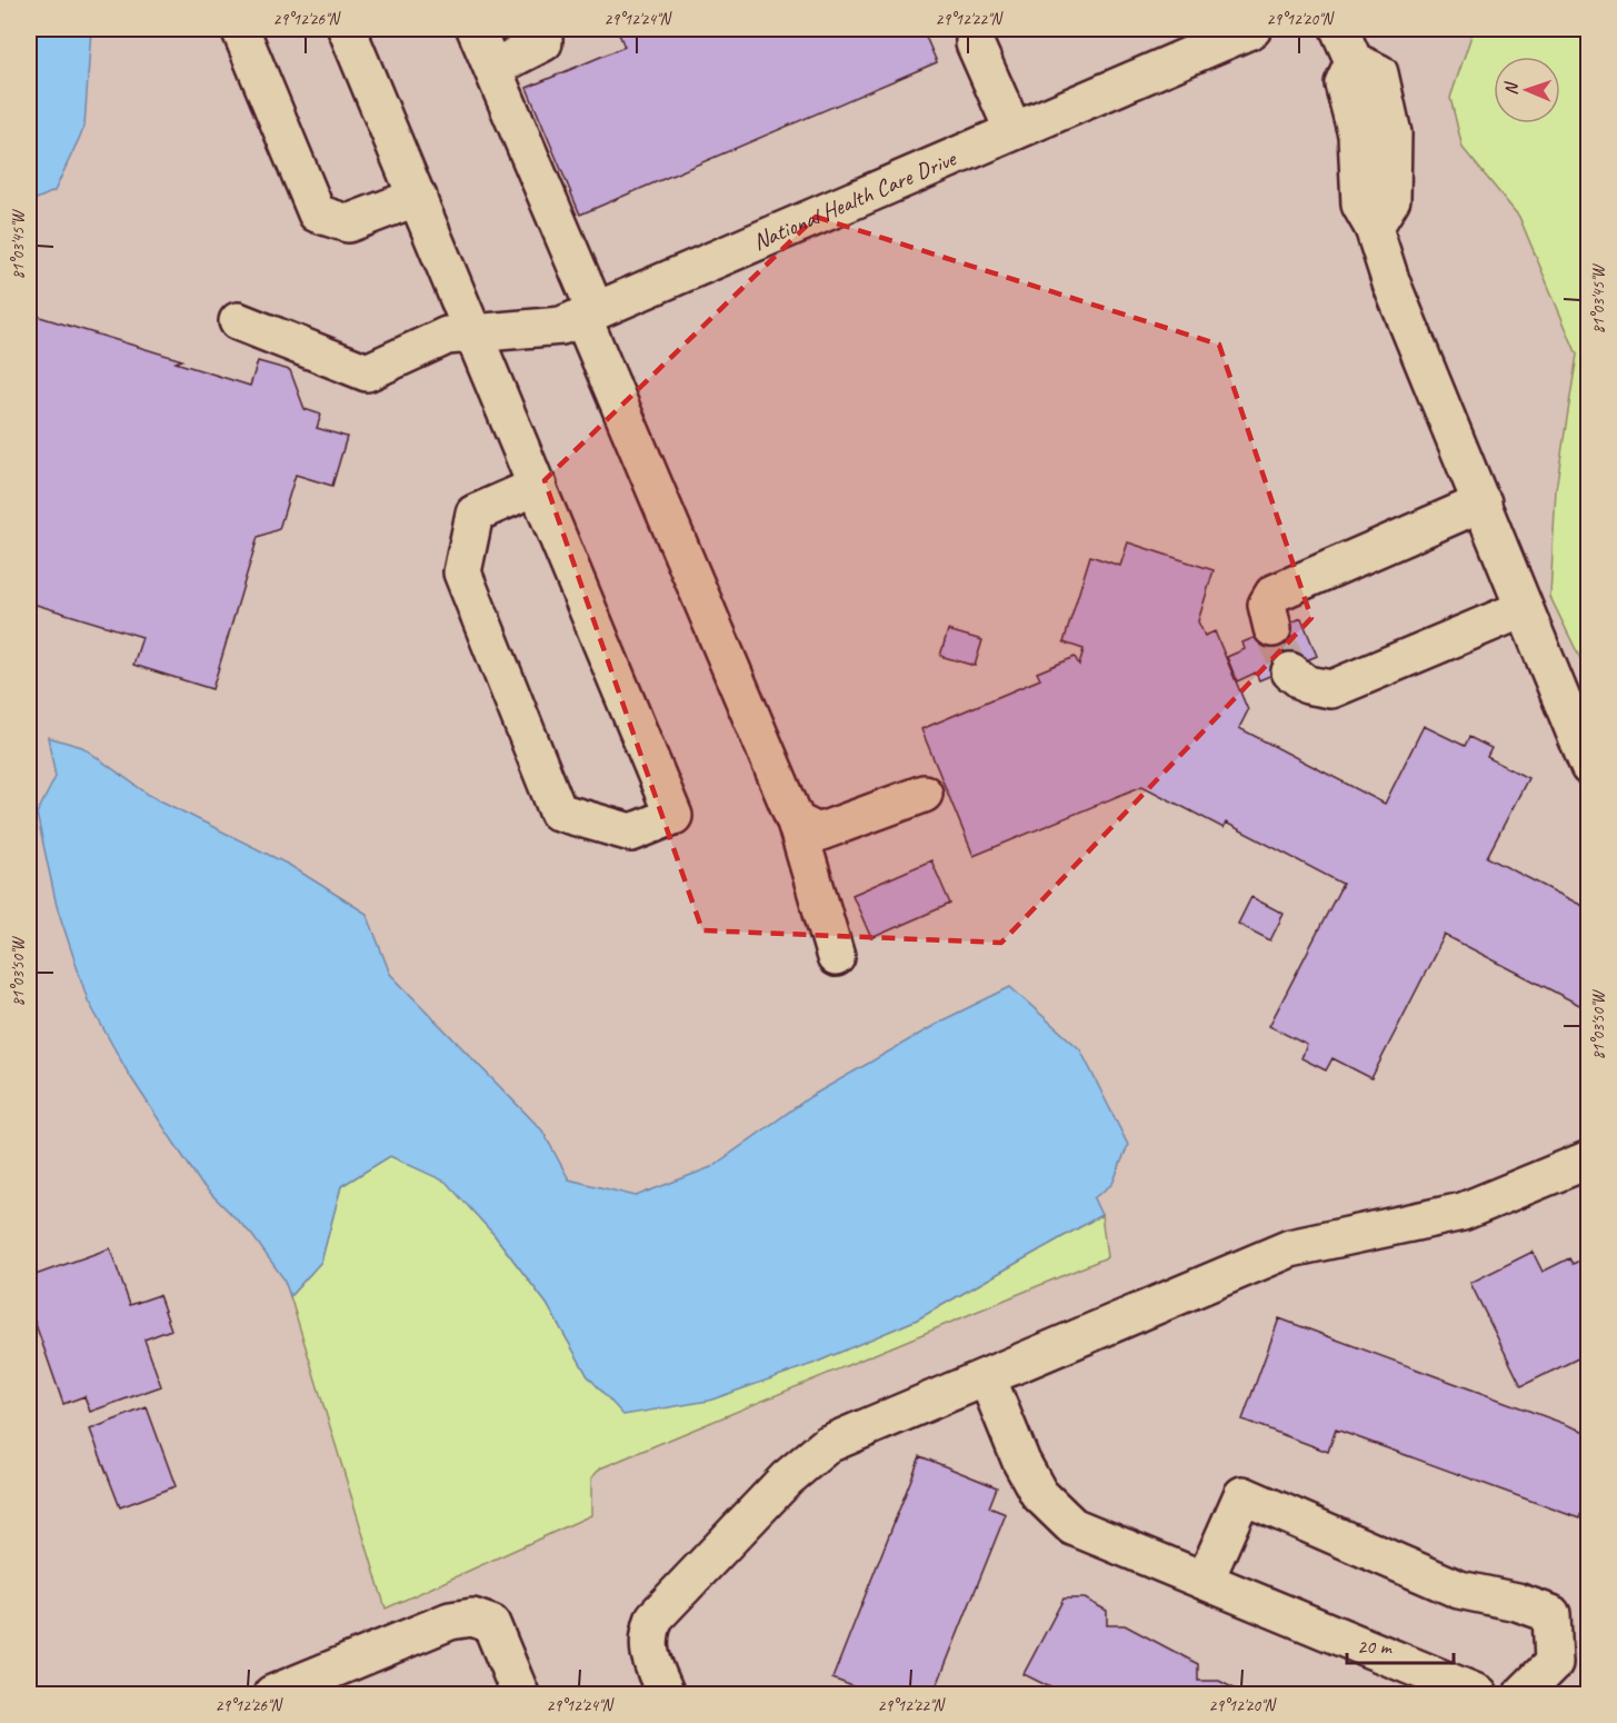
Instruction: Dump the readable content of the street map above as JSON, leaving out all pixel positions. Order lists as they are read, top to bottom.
{
  "streets": {
    "street": ["National Health Care Drive"]
  },
  "scale_bar": "20 m",
  "north": "left",
  "coordinates": [
    "29°12'26\"N",
    "29°12'24\"N",
    "29°12'22\"N",
    "29°12'20\"N",
    "81°03'45\"W",
    "81°03'50\"W"
  ]
}
